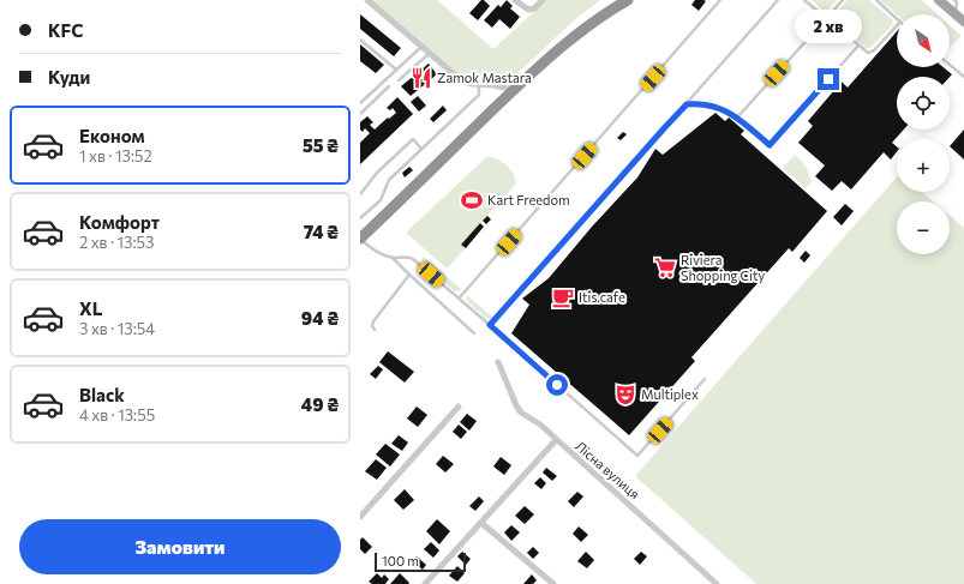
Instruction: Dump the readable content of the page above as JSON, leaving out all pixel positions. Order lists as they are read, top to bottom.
{
  "streets": {
    "street": ["Лісна вулиця"]
  },
  "places": {
    "restaurant": ["Zamok Mastara"],
    "sports": ["Kart Freedom"],
    "supermarket": ["Riviera Shopping City"],
    "cafe": ["Itis.cafe"],
    "theatre": ["Multiplex"]
  },
  "scale_bar": "100 m",
  "north": "bottom right",
  "page": {
    "banner": ["KFC", "Куди"],
    "bubble": "2 хв",
    "map_buttons": ["+", "−"],
    "list": [
      {
        "name": "Економ",
        "note": "1 хв · 13:52",
        "value": "55 ₴"
      },
      {
        "name": "Комфорт",
        "note": "2 хв · 13:53",
        "value": "74 ₴"
      },
      {
        "name": "XL",
        "note": "3 хв · 13:54",
        "value": "94 ₴"
      },
      {
        "name": "Black",
        "note": "4 хв · 13:55",
        "value": "49 ₴"
      }
    ],
    "buttons": "Замовити",
    "scale": "100 m"
  }
}
